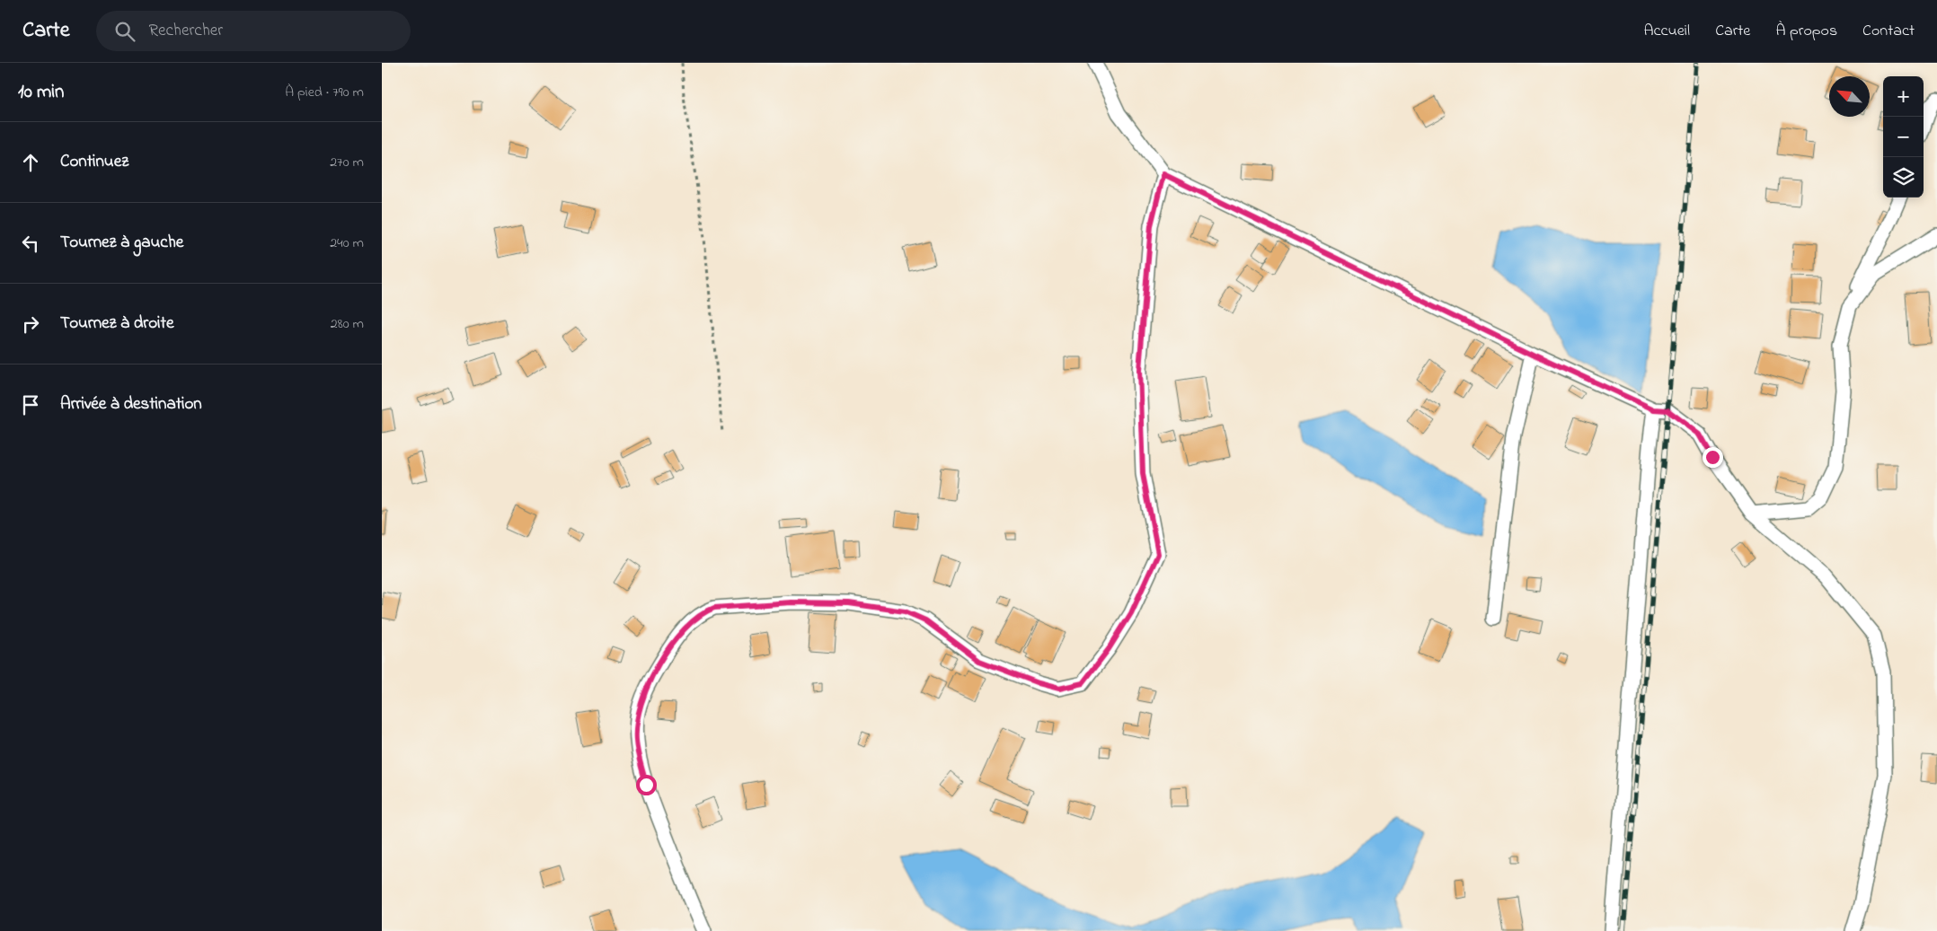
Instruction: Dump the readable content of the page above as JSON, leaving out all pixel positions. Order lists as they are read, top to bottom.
{
  "north": "top left",
  "page": {
    "header": "Carte",
    "search": "Rechercher",
    "nav": [
      "Accueil",
      "Carte",
      "À propos",
      "Contact"
    ],
    "heading": ["10 min", "À pied · 790 m"],
    "map_buttons": ["+", "−"],
    "list": [
      ["Continuez", "270 m"],
      ["Tournez à gauche", "240 m"],
      ["Tournez à droite", "280 m"],
      "Arrivée à destination"
    ]
  }
}
